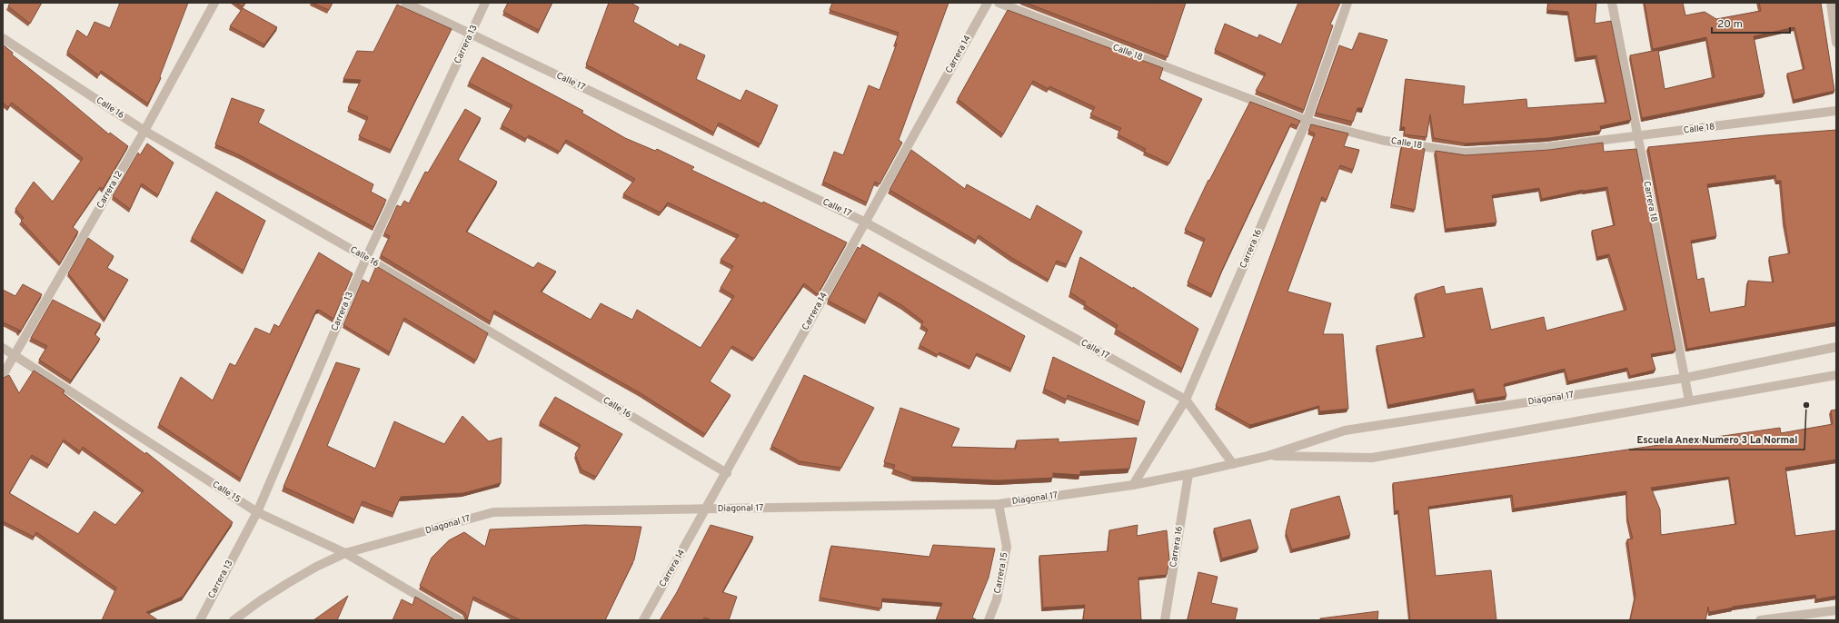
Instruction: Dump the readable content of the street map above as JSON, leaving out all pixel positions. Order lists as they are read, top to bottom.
{
  "streets": {
    "street": [
      "Carrera 13",
      "Calle 18",
      "Carrera 14",
      "Calle 17",
      "Calle 16",
      "Carrera 12",
      "Carrera 18",
      "Carrera 16",
      "Diagonal 17",
      "Calle 15",
      "Carrera 15"
    ]
  },
  "crossings": [
    ["Carrera 13", "Calle 17"],
    ["Carrera 13", "Calle 16"],
    ["Carrera 13", "Calle 15"],
    ["Calle 18", "Carrera 18"],
    ["Calle 18", "Carrera 16"],
    ["Carrera 14", "Calle 17"],
    ["Carrera 14", "Calle 16"],
    ["Carrera 14", "Diagonal 17"],
    ["Calle 17", "Carrera 16"],
    ["Calle 17", "Diagonal 17"],
    ["Calle 16", "Carrera 12"],
    ["Carrera 12", "Calle 15"],
    ["Carrera 18", "Diagonal 17"],
    ["Carrera 16", "Diagonal 17"],
    ["Diagonal 17", "Calle 15"],
    ["Diagonal 17", "Carrera 15"]
  ],
  "places": ["Escuela Anex Numero 3 La Normal"],
  "scale_bar": "20 m"
}
